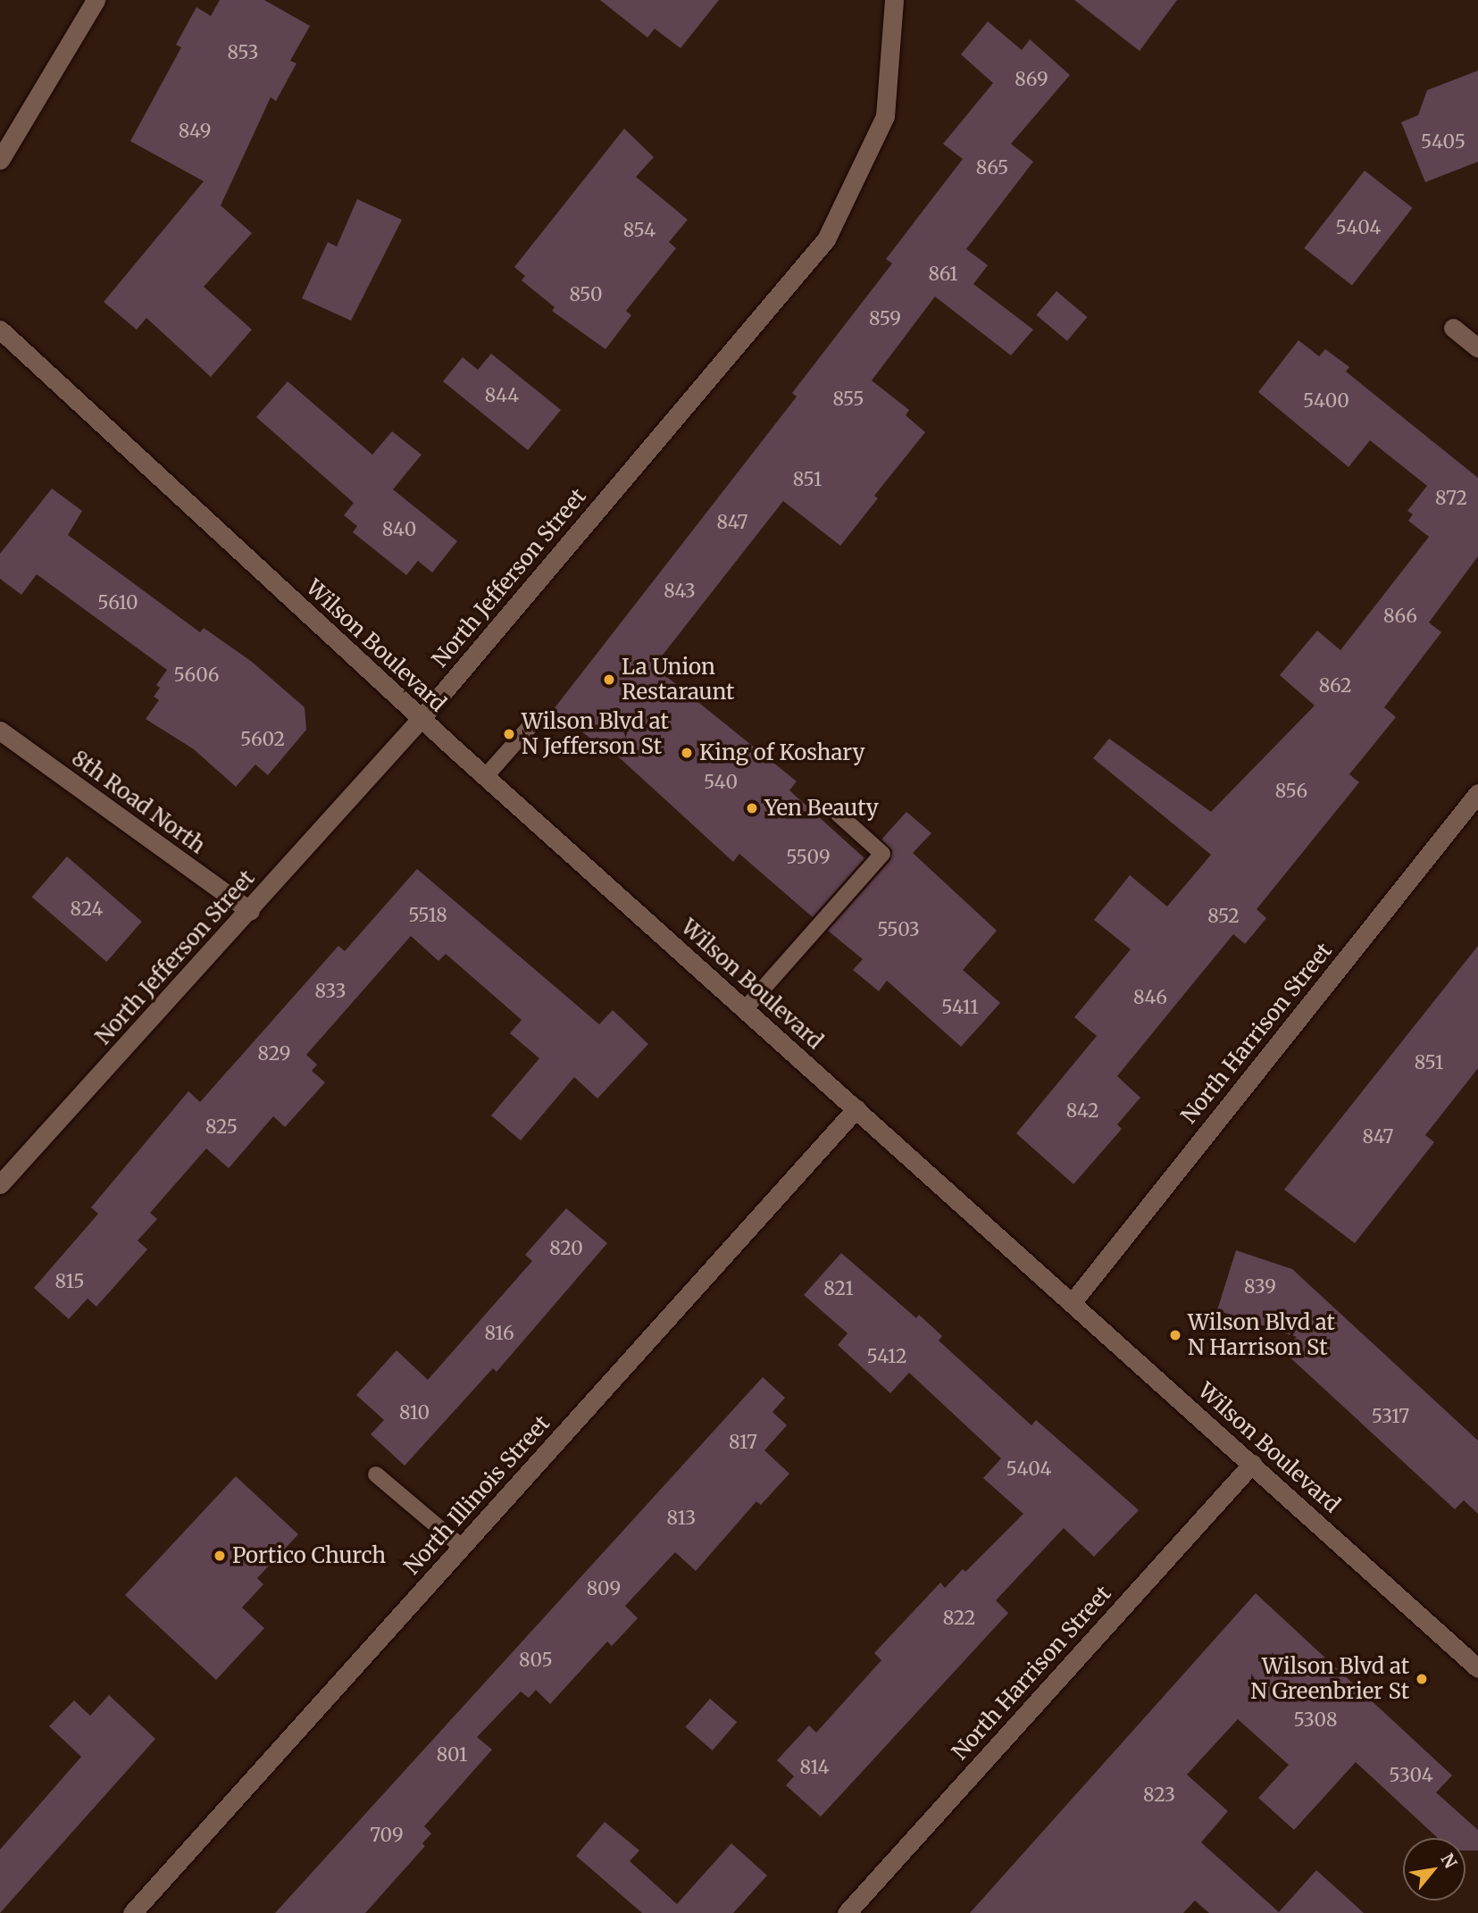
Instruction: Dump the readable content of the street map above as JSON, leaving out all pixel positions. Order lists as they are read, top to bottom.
{
  "streets": {
    "street": [
      "North Jefferson Street",
      "Wilson Boulevard",
      "8th Road North",
      "North Harrison Street",
      "North Illinois Street"
    ]
  },
  "crossings": [
    ["North Jefferson Street", "Wilson Boulevard"],
    ["North Jefferson Street", "8th Road North"],
    ["Wilson Boulevard", "North Harrison Street"],
    ["Wilson Boulevard", "North Illinois Street"]
  ],
  "places": [
    "La Union Restaraunt",
    "Wilson Blvd at N Jefferson St",
    "King of Koshary",
    "Yen Beauty",
    "Wilson Blvd at N Harrison St",
    "Portico Church",
    "Wilson Blvd at N Greenbrier St"
  ],
  "house_numbers": [
    "853",
    "869",
    "849",
    "5405",
    "865",
    "5404",
    "854",
    "861",
    "850",
    "859",
    "844",
    "855",
    "5400",
    "851",
    "872",
    "847",
    "840",
    "843",
    "5610",
    "866",
    "5606",
    "862",
    "5602",
    "540",
    "856",
    "5509",
    "824",
    "5518",
    "852",
    "5503",
    "833",
    "846",
    "5411",
    "829",
    "851",
    "842",
    "825",
    "847",
    "820",
    "815",
    "839",
    "821",
    "816",
    "5412",
    "810",
    "5317",
    "817",
    "5404",
    "813",
    "809",
    "822",
    "805",
    "5308",
    "801",
    "814",
    "5304",
    "823",
    "709"
  ],
  "north": "top right"
}
